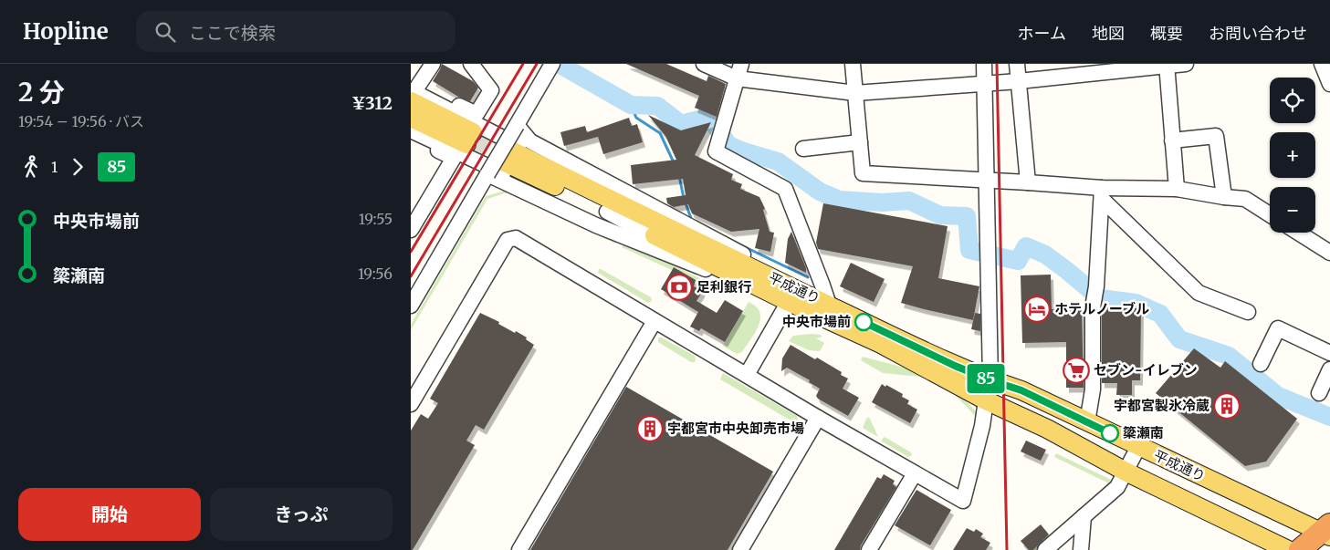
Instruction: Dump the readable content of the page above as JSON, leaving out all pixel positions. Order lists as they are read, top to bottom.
{
  "streets": {
    "main road": ["平成通り"]
  },
  "places": {
    "bank": ["足利銀行"],
    "hotel": ["ホテルノーブル"],
    "other": ["中央市場前", "簗瀬南"],
    "supermarket": ["セブン-イレブン"],
    "building": ["宇都宮製氷冷蔵", "宇都宮市中央卸売市場"]
  },
  "lines": ["bus line 85"],
  "page": {
    "header": "Hopline",
    "search": "ここで検索",
    "nav": [
      "ホーム",
      "地図",
      "概要",
      "お問い合わせ"
    ],
    "heading": ["2 分", "19:54 – 19:56 · バス", "¥312"],
    "on_map": "85",
    "map_buttons": ["+", "−"],
    "legs": ["1", "85"],
    "list": [
      {
        "name": "中央市場前",
        "value": "19:55"
      },
      {
        "name": "簗瀬南",
        "value": "19:56"
      }
    ],
    "buttons": ["開始", "きっぷ"]
  }
}
